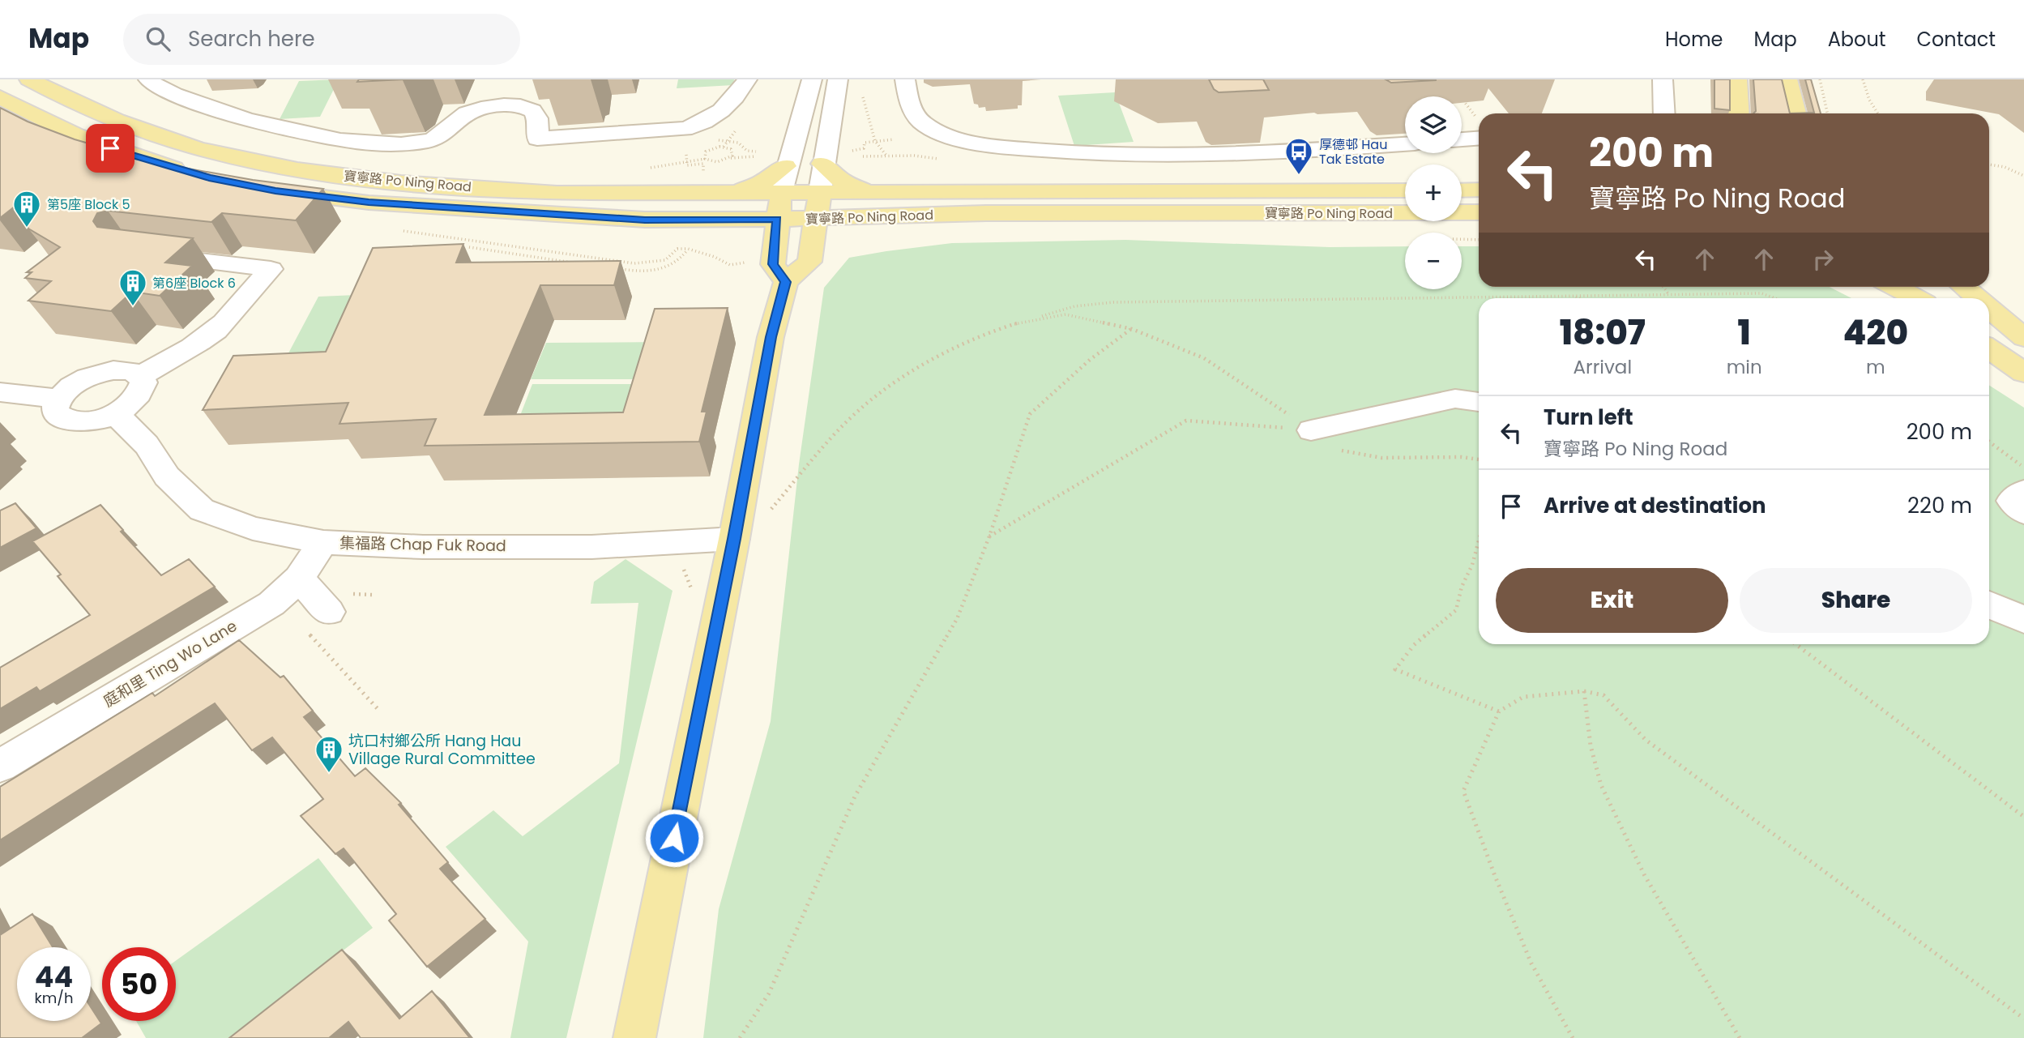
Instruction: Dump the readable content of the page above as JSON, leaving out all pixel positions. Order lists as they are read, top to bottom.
{
  "streets": {
    "main road": ["寶寧路 Po Ning Road"],
    "street": ["集福路 Chap Fuk Road", "庭和里 Ting Wo Lane"]
  },
  "crossings": [
    ["集福路 Chap Fuk Road", "庭和里 Ting Wo Lane"]
  ],
  "places": {
    "bus stop": ["厚德邨 Hau Tak Estate"],
    "building": ["第5座 Block 5", "第6座 Block 6", "坑口村鄉公所 Hang Hau Village Rural Committee"]
  },
  "page": {
    "header": "Map",
    "search": "Search here",
    "nav": [
      "Home",
      "Map",
      "About",
      "Contact"
    ],
    "map_buttons": ["+", "−"],
    "turn": ["200 m", "寶寧路 Po Ning Road"],
    "eta": [
      "18:07",
      "Arrival",
      "1",
      "min",
      "420",
      "m"
    ],
    "list": [
      {
        "name": "Turn left",
        "note": "寶寧路 Po Ning Road",
        "value": "200 m"
      },
      {
        "name": "Arrive at destination",
        "value": "220 m"
      }
    ],
    "buttons": ["Exit", "Share"],
    "speed": "44 km/h",
    "limit": "50"
  }
}
